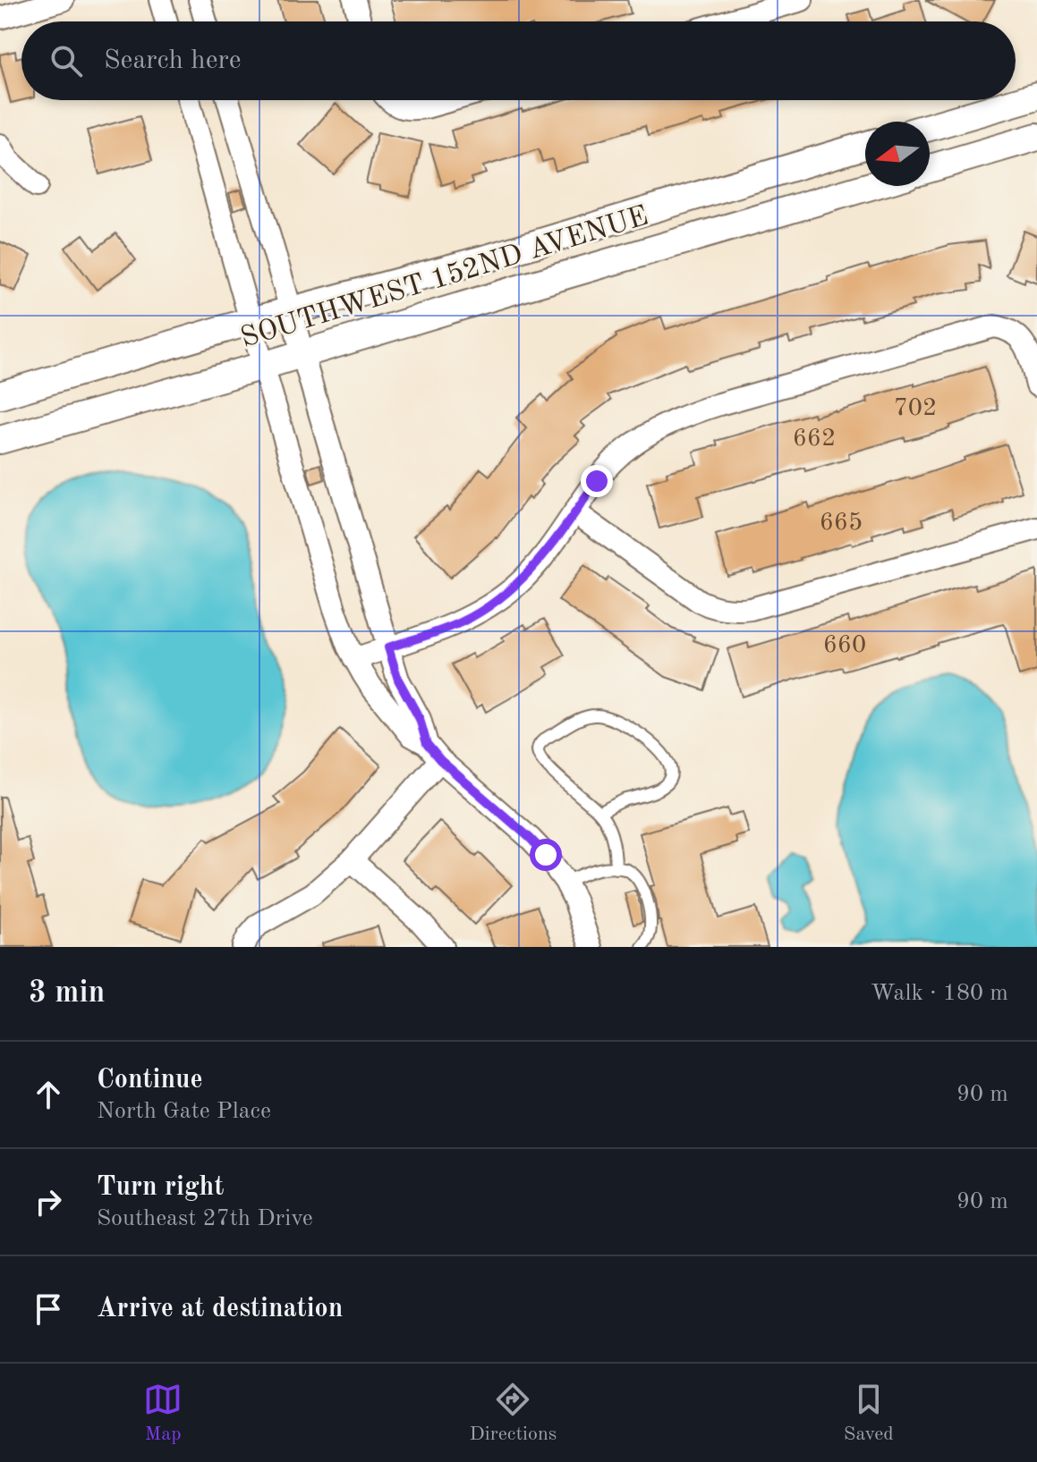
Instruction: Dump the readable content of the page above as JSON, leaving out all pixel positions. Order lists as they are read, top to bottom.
{
  "streets": {
    "street": ["SOUTHWEST 152ND AVENUE"]
  },
  "house_numbers": [
    "702",
    "662",
    "665",
    "660"
  ],
  "north": "left",
  "page": {
    "search": "Search here",
    "heading": ["3 min", "Walk · 180 m"],
    "list": [
      ["Continue", "North Gate Place", "90 m"],
      ["Turn right", "Southeast 27th Drive", "90 m"],
      "Arrive at destination"
    ],
    "nav": ["Map", "Directions", "Saved"]
  }
}
